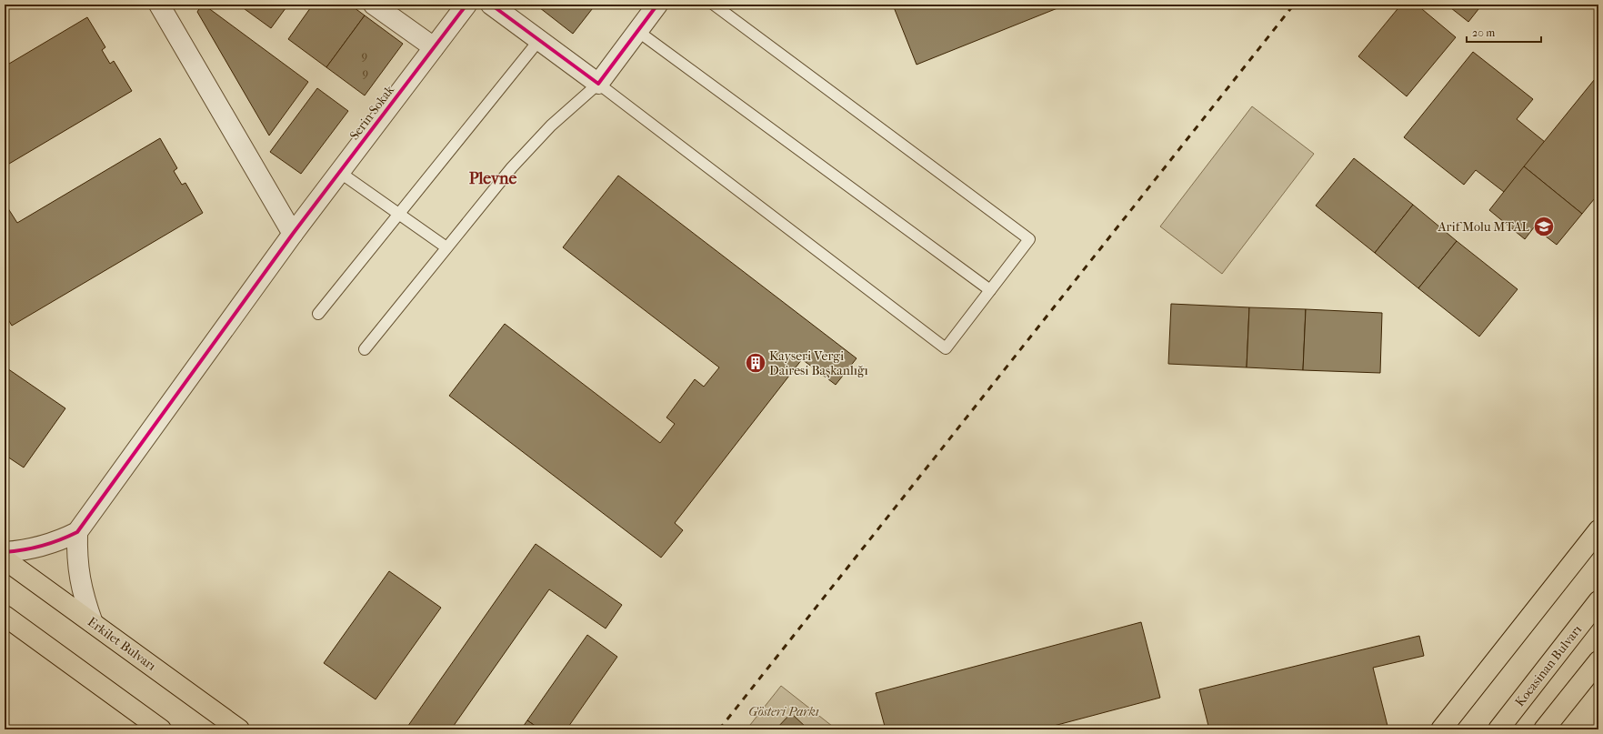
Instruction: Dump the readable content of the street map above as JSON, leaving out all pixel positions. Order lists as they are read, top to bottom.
{
  "streets": {
    "main road": ["Erkilet Bulvarı", "Kocasinan Bulvarı"],
    "street": ["Serin Sokak"]
  },
  "districts": ["Plevne"],
  "parks": ["Gösteri Parkı"],
  "places": {
    "school or university": ["Arif Molu MTAL"],
    "building": ["Kayseri Vergi Dairesi Başkanlığı"]
  },
  "house_numbers": ["9", "9"],
  "scale_bar": "20 m"
}
